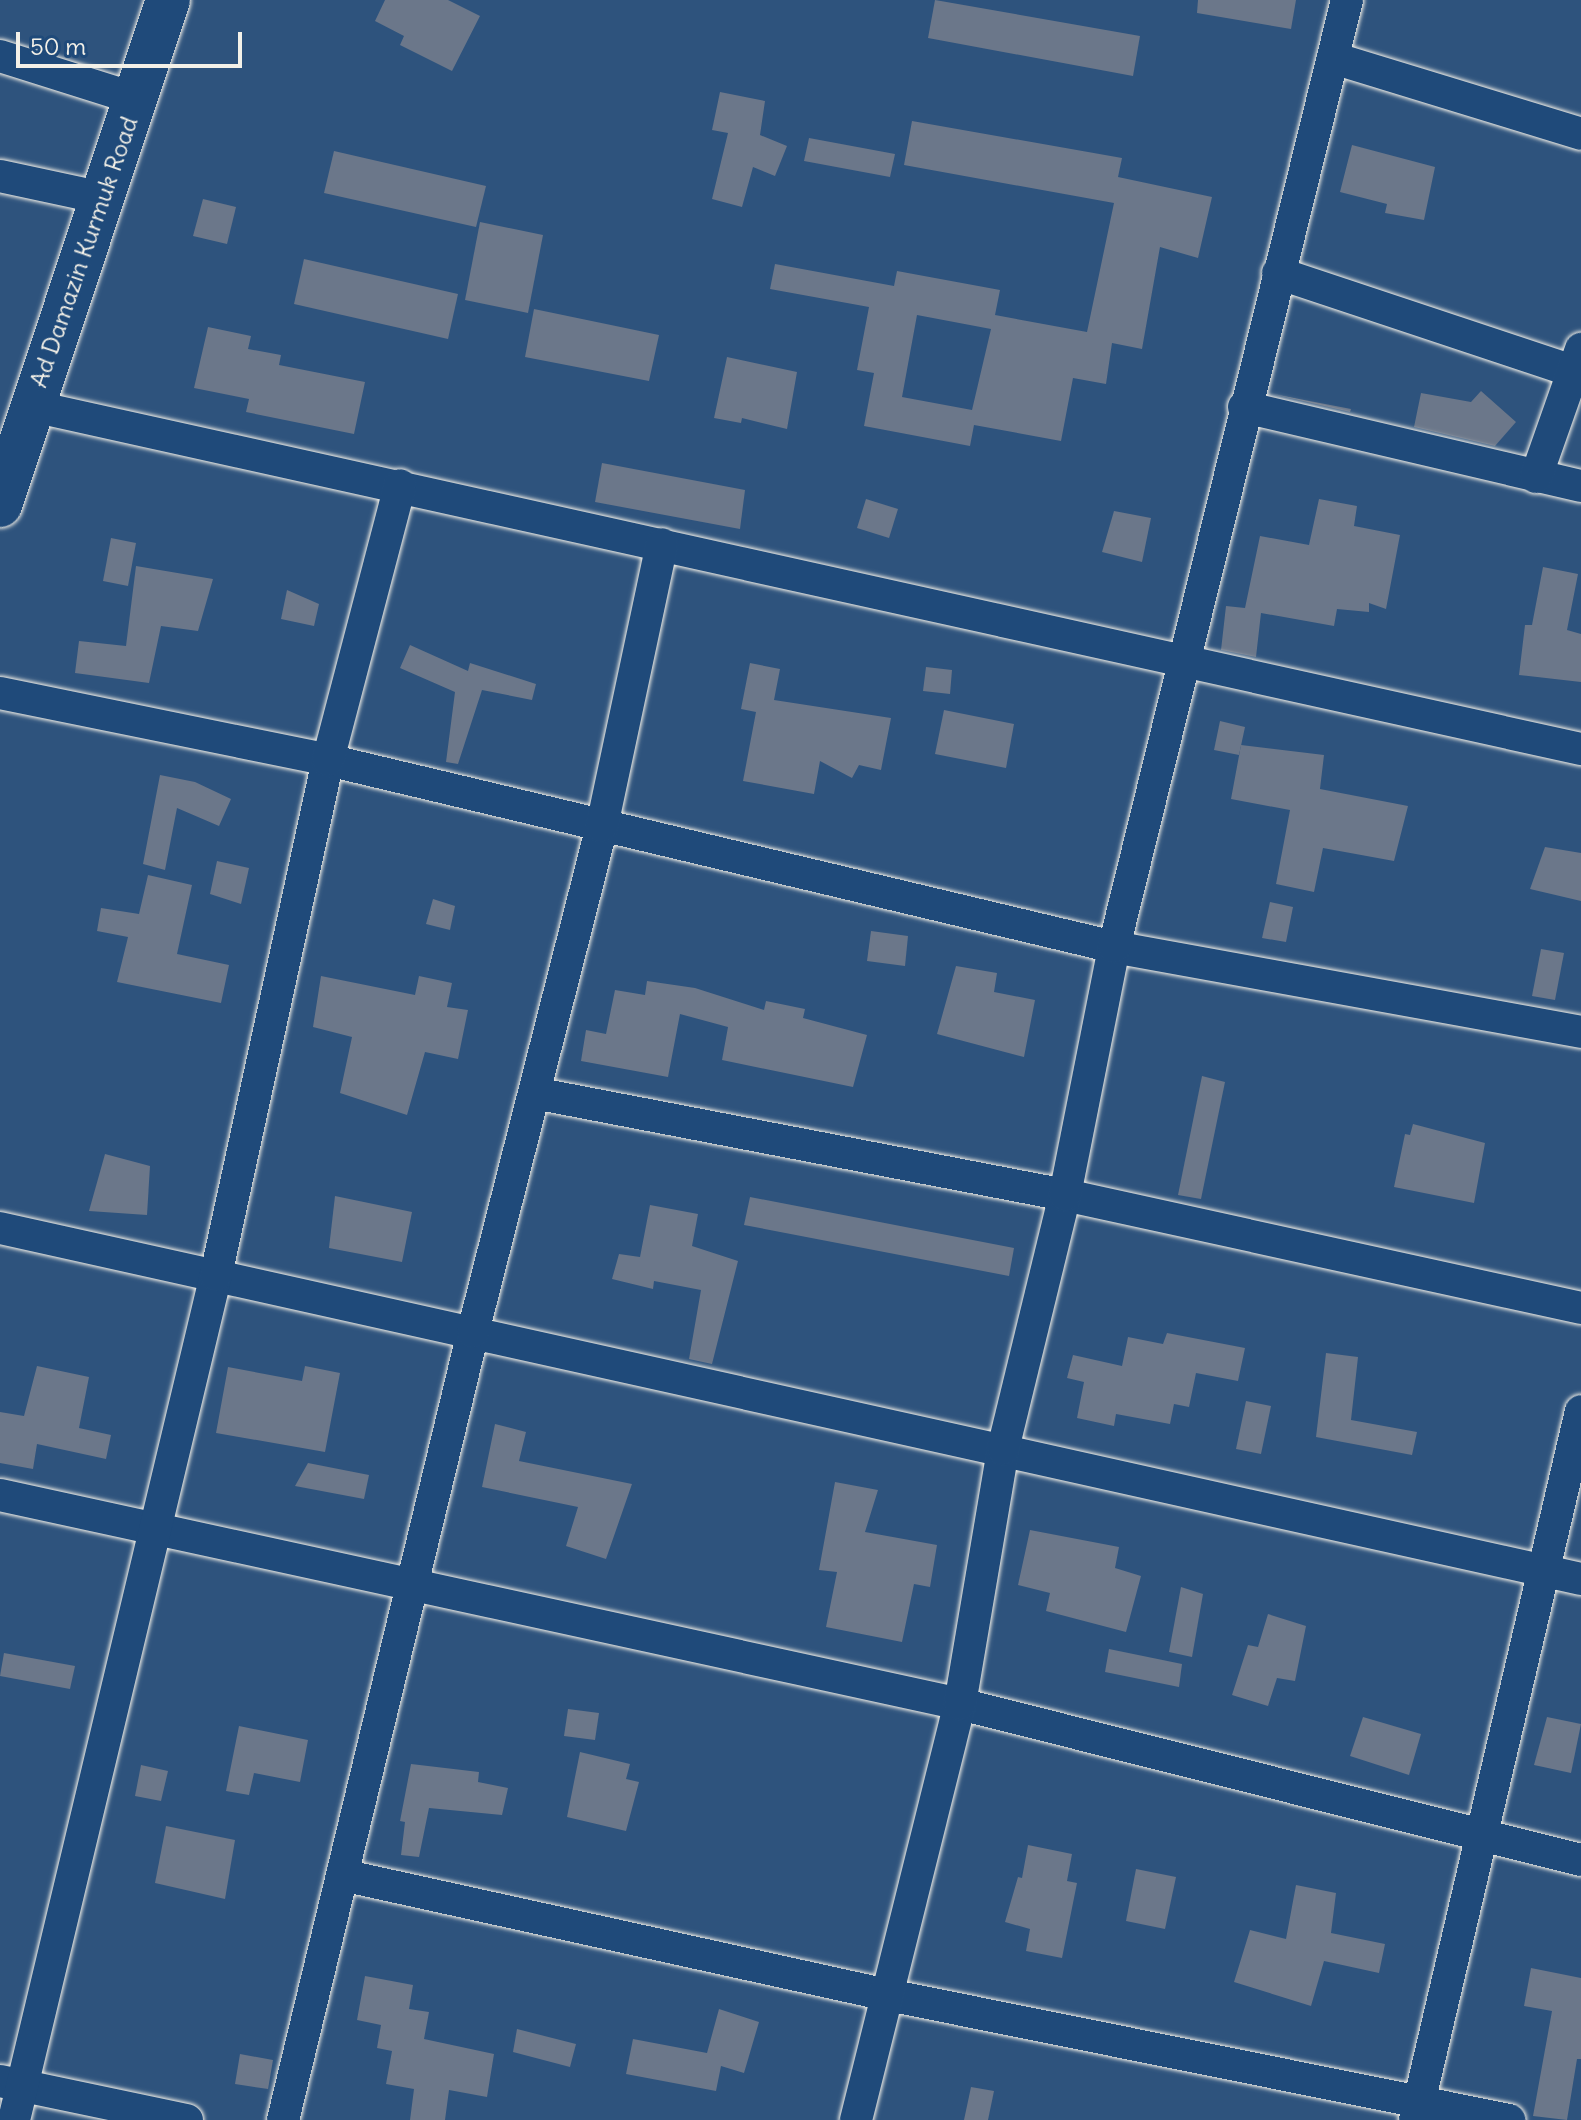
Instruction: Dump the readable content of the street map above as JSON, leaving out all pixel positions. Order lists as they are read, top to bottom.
{
  "streets": {
    "highway": ["Ad Damazin Kurmuk Road"]
  },
  "scale_bar": "50 m"
}
